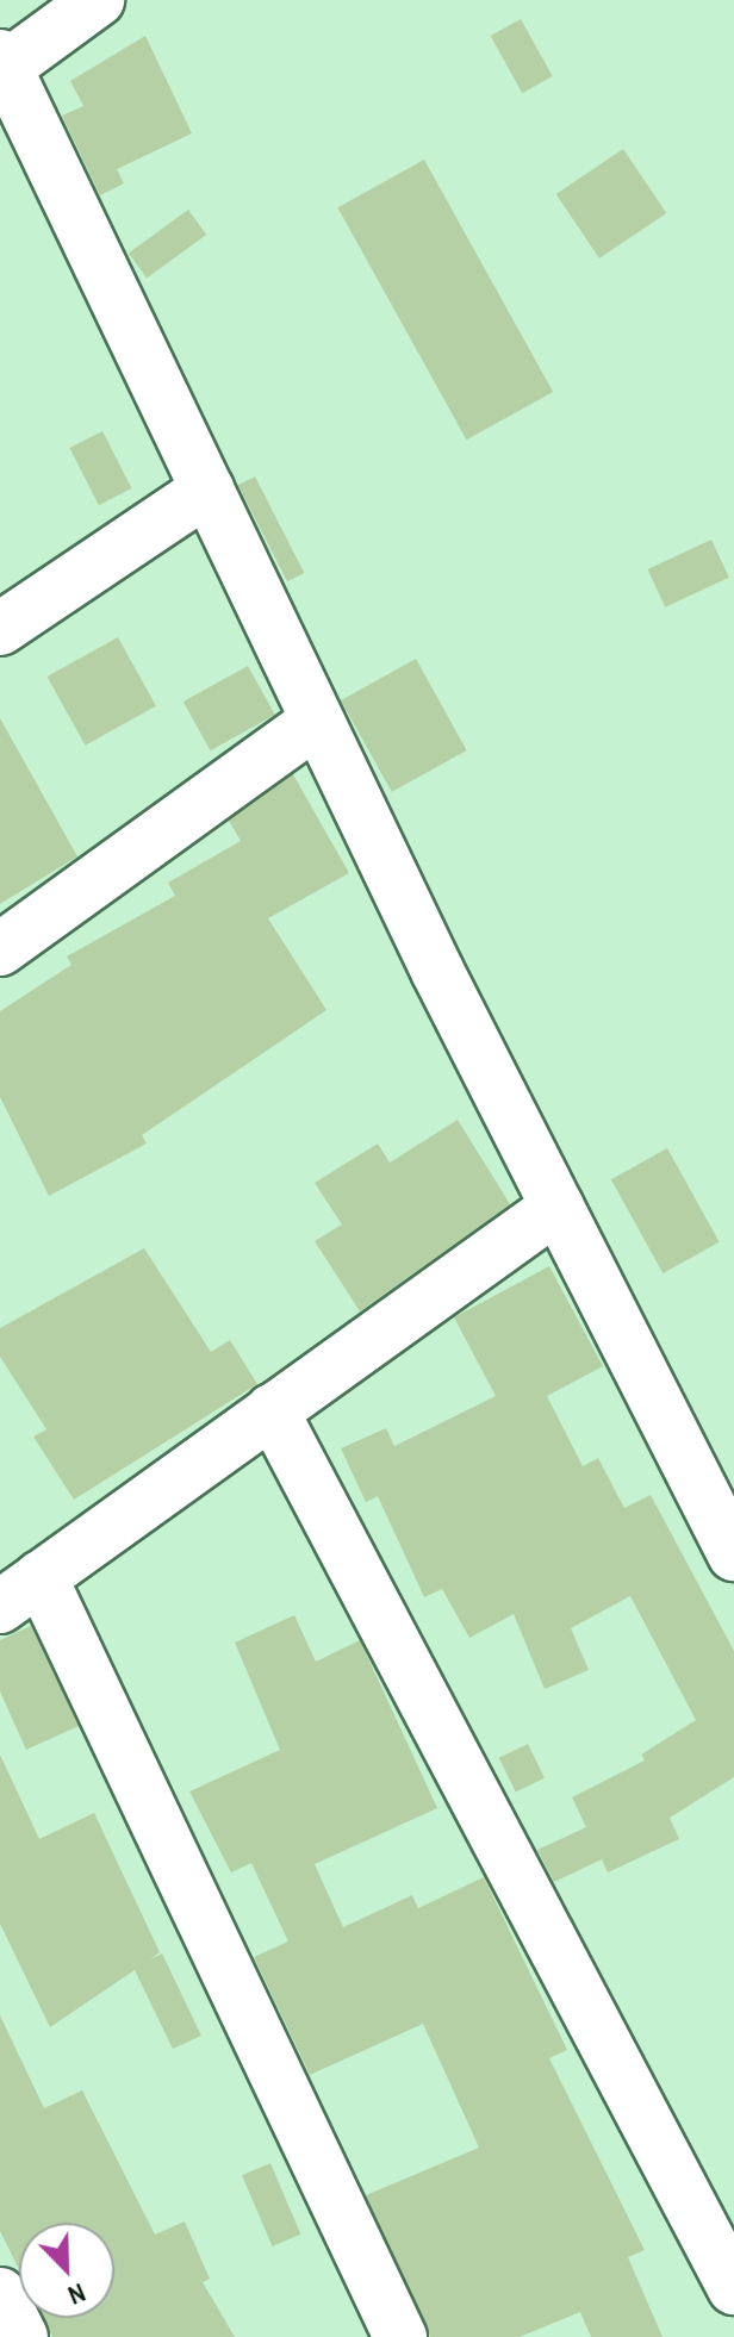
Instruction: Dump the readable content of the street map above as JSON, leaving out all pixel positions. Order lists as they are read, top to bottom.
{
  "north": "bottom right"
}
